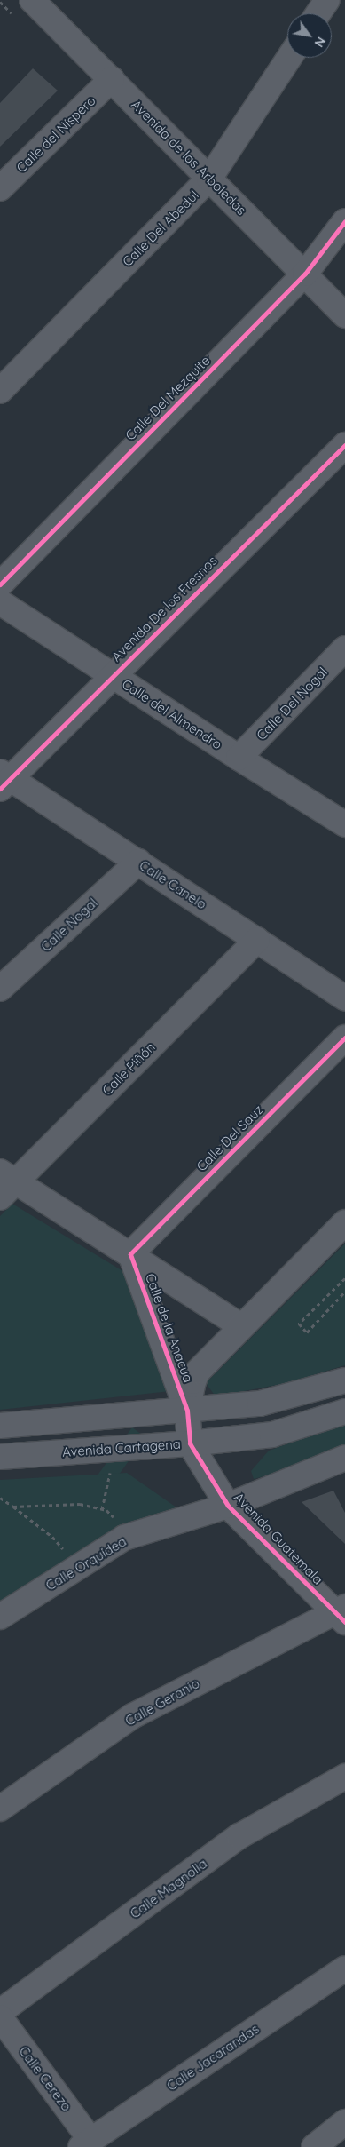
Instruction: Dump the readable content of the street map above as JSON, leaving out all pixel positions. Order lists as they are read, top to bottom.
{
  "streets": {
    "street": [
      "Calle del Níspero",
      "Avenida de las Arboledas",
      "Calle Del Abedul",
      "Calle Del Mezquite",
      "Avenida De los Fresnos",
      "Calle Del Nogal",
      "Calle del Almendro",
      "Calle Canelo",
      "Calle Nogal",
      "Calle Piñón",
      "Calle Del Sauz",
      "Calle de la Anacua",
      "Avenida Cartagena",
      "Avenida Guatemala",
      "Calle Orquídea",
      "Calle Geranio",
      "Calle Magnolia",
      "Calle Jacarandas",
      "Calle Cerezo"
    ]
  },
  "crossings": [
    ["Calle del Níspero", "Avenida de las Arboledas"],
    ["Avenida de las Arboledas", "Calle Del Abedul"],
    ["Avenida de las Arboledas", "Calle Del Mezquite"],
    ["Avenida De los Fresnos", "Calle del Almendro"],
    ["Avenida De los Fresnos", "Calle Canelo"],
    ["Calle Del Nogal", "Calle del Almendro"],
    ["Calle Canelo", "Calle Nogal"],
    ["Calle Canelo", "Calle Piñón"],
    ["Calle Piñón", "Calle de la Anacua"],
    ["Calle Del Sauz", "Calle de la Anacua"],
    ["Avenida Cartagena", "Avenida Guatemala"],
    ["Avenida Guatemala", "Calle Orquídea"],
    ["Avenida Guatemala", "Calle Geranio"],
    ["Calle Jacarandas", "Calle Cerezo"]
  ],
  "north": "bottom right"
}
